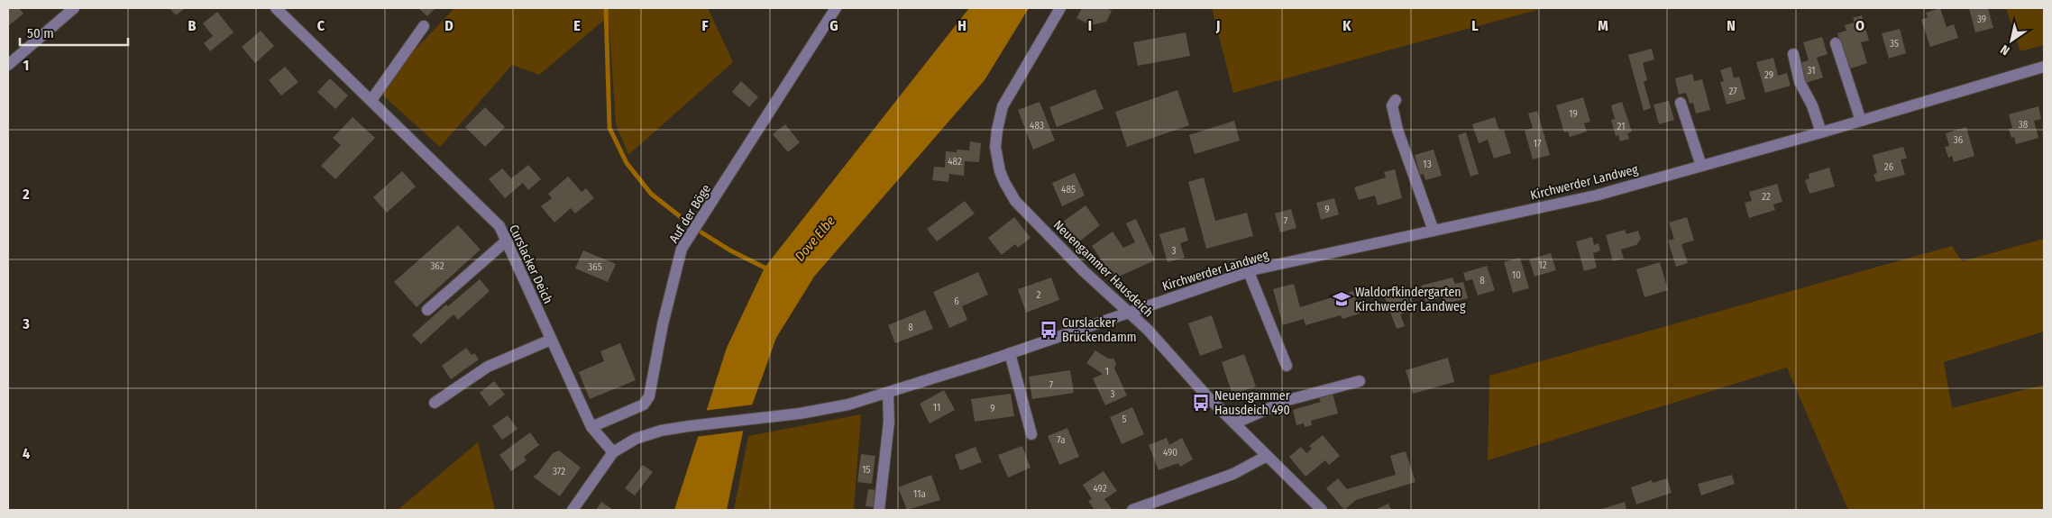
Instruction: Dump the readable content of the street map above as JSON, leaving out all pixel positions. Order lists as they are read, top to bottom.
{
  "streets": {
    "street": [
      "Kirchwerder Landweg",
      "Auf der Böge",
      "Curslacker Deich",
      "Neuengammer Hausdeich"
    ]
  },
  "crossings": [
    ["Kirchwerder Landweg", "Neuengammer Hausdeich"],
    ["Auf der Böge", "Curslacker Deich"]
  ],
  "water": ["Dove Elbe"],
  "places": {
    "school or university": ["Waldorfkindergarten Kirchwerder Landweg"],
    "bus stop": ["Curslacker Brückendamm", "Neuengammer Hausdeich 490"]
  },
  "house_numbers": [
    "39",
    "35",
    "31",
    "29",
    "27",
    "19",
    "38",
    "483",
    "21",
    "36",
    "17",
    "482",
    "13",
    "26",
    "485",
    "22",
    "9",
    "7",
    "3",
    "12",
    "362",
    "365",
    "10",
    "8",
    "2",
    "6",
    "8",
    "1",
    "7",
    "3",
    "11",
    "9",
    "5",
    "7a",
    "490",
    "15",
    "372",
    "492",
    "11a"
  ],
  "scale_bar": "50 m",
  "north": "bottom left",
  "grid": {
    "columns": [
      "B",
      "C",
      "D",
      "E",
      "F",
      "G",
      "H",
      "I",
      "J",
      "K",
      "L",
      "M",
      "N",
      "O"
    ],
    "rows": [
      "1",
      "2",
      "3",
      "4"
    ]
  }
}
